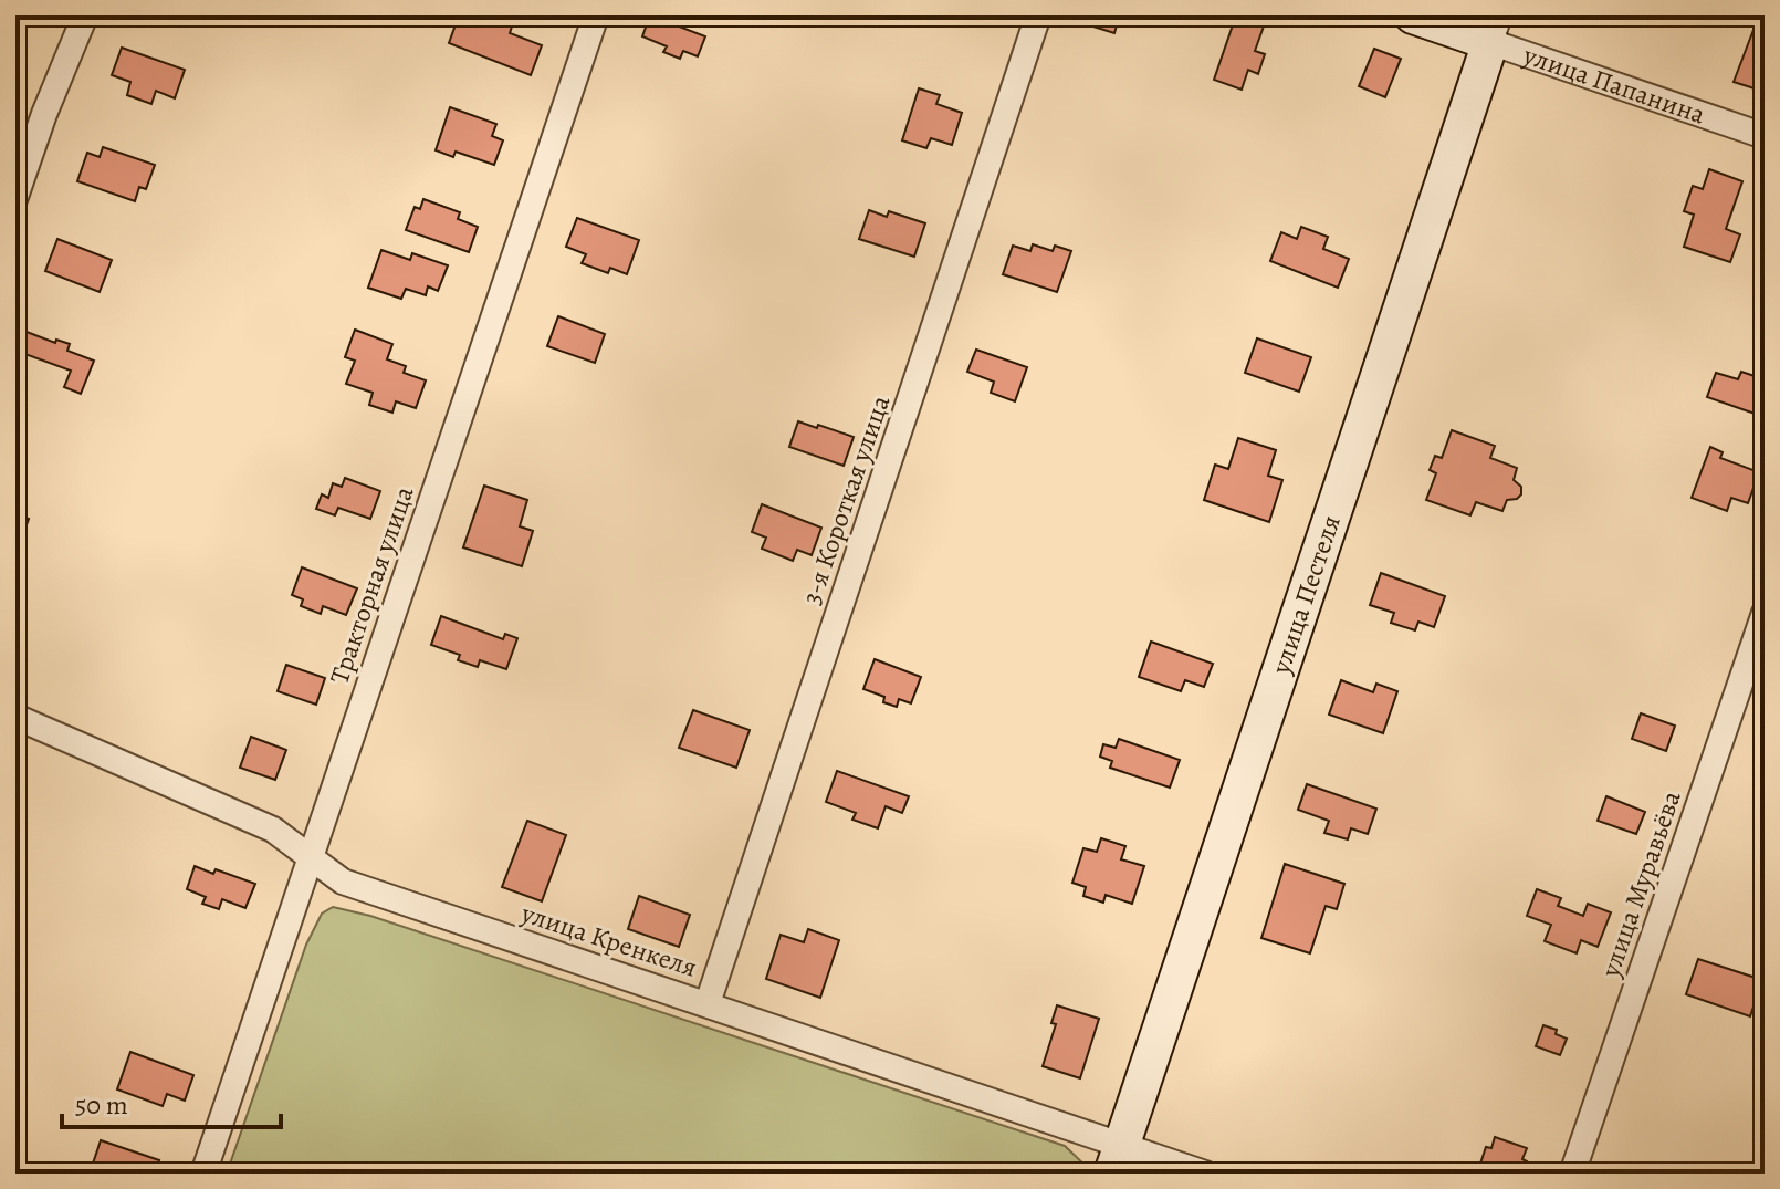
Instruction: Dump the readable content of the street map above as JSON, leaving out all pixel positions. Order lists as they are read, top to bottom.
{
  "streets": {
    "street": [
      "улица Папанина",
      "3-я Короткая улица",
      "Тракторная улица",
      "улица Пестеля",
      "улица Муравьёва",
      "улица Кренкеля"
    ]
  },
  "crossings": [
    ["улица Папанина", "улица Пестеля"],
    ["3-я Короткая улица", "улица Кренкеля"],
    ["Тракторная улица", "улица Кренкеля"],
    ["улица Пестеля", "улица Кренкеля"]
  ],
  "scale_bar": "50 m"
}
